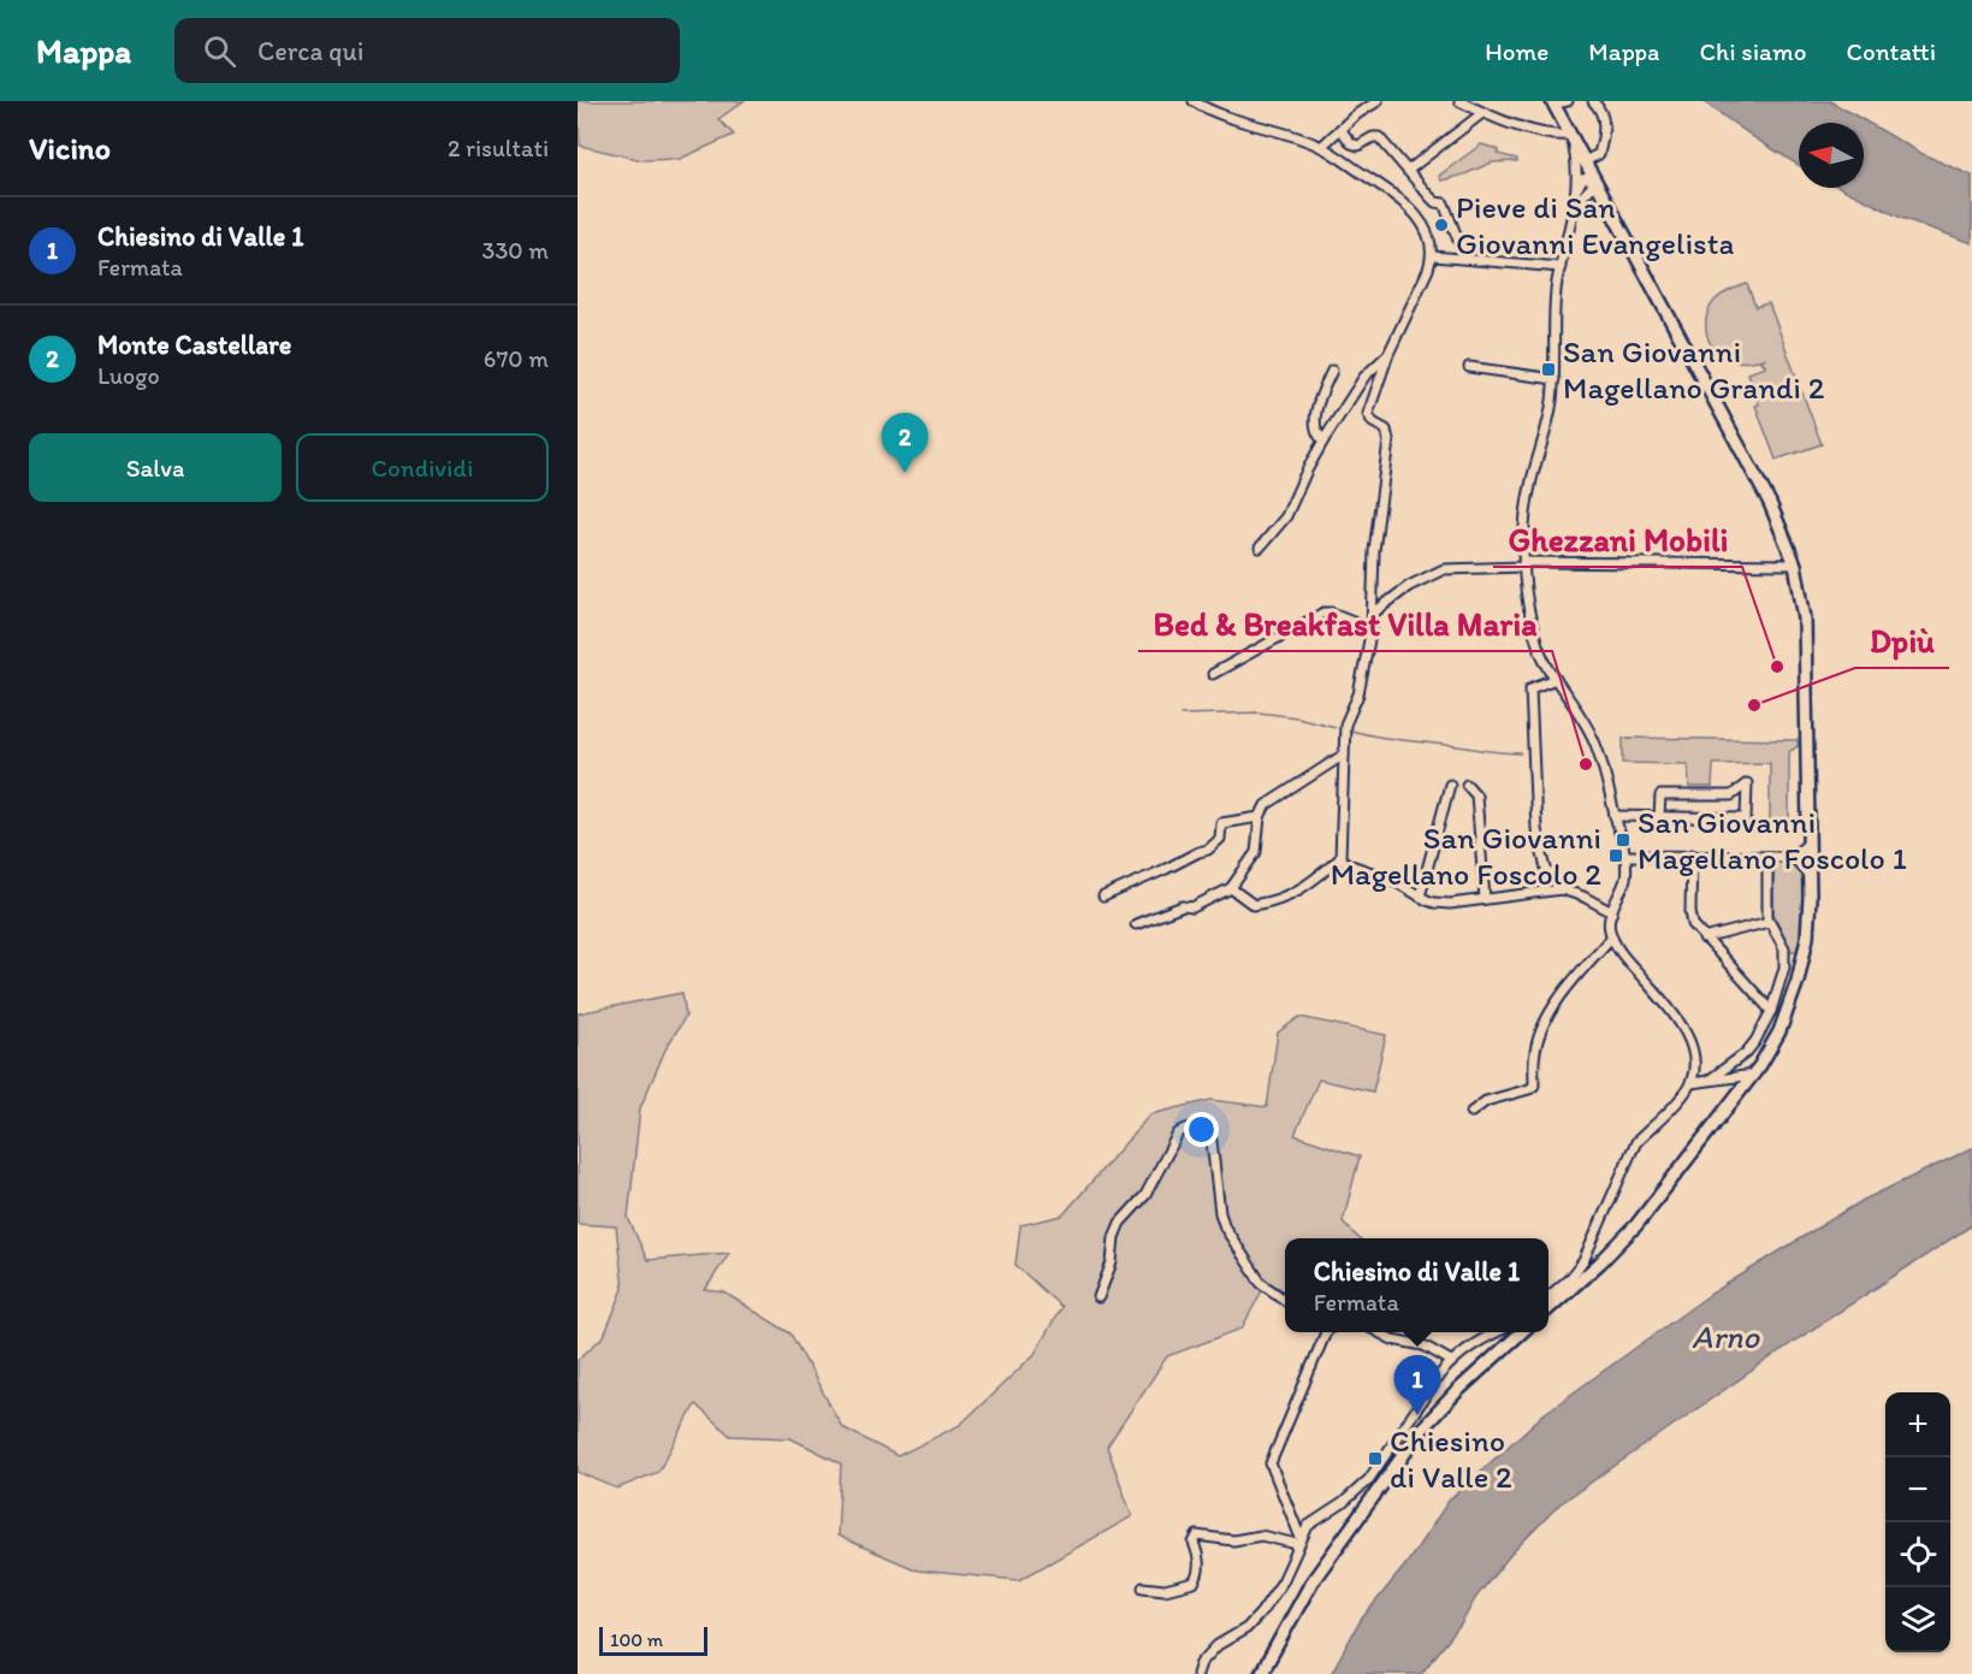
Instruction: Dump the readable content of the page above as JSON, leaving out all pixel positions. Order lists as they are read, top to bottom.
{
  "water": ["Arno"],
  "places": {
    "other": [
      "Pieve di San Giovanni Evangelista",
      "Ghezzani Mobili",
      "Dpiù",
      "Bed & Breakfast Villa Maria"
    ],
    "transit": [
      "San Giovanni Magellano Grandi 2",
      "San Giovanni Magellano Foscolo 1",
      "San Giovanni Magellano Foscolo 2",
      "Chiesino di Valle 2"
    ]
  },
  "scale_bar": "100 m",
  "north": "left",
  "page": {
    "header": "Mappa",
    "search": "Cerca qui",
    "nav": [
      "Home",
      "Mappa",
      "Chi siamo",
      "Contatti"
    ],
    "heading": ["Vicino", "2 risultati"],
    "list": [
      {
        "mark": "1",
        "name": "Chiesino di Valle 1",
        "note": "Fermata",
        "value": "330 m"
      },
      {
        "mark": "2",
        "name": "Monte Castellare",
        "note": "Luogo",
        "value": "670 m"
      }
    ],
    "buttons": ["Salva", "Condividi"],
    "pins": ["2", "1"],
    "popup": ["Chiesino di Valle 1", "Fermata"],
    "map_buttons": ["+", "−"],
    "scale": "100 m"
  }
}
